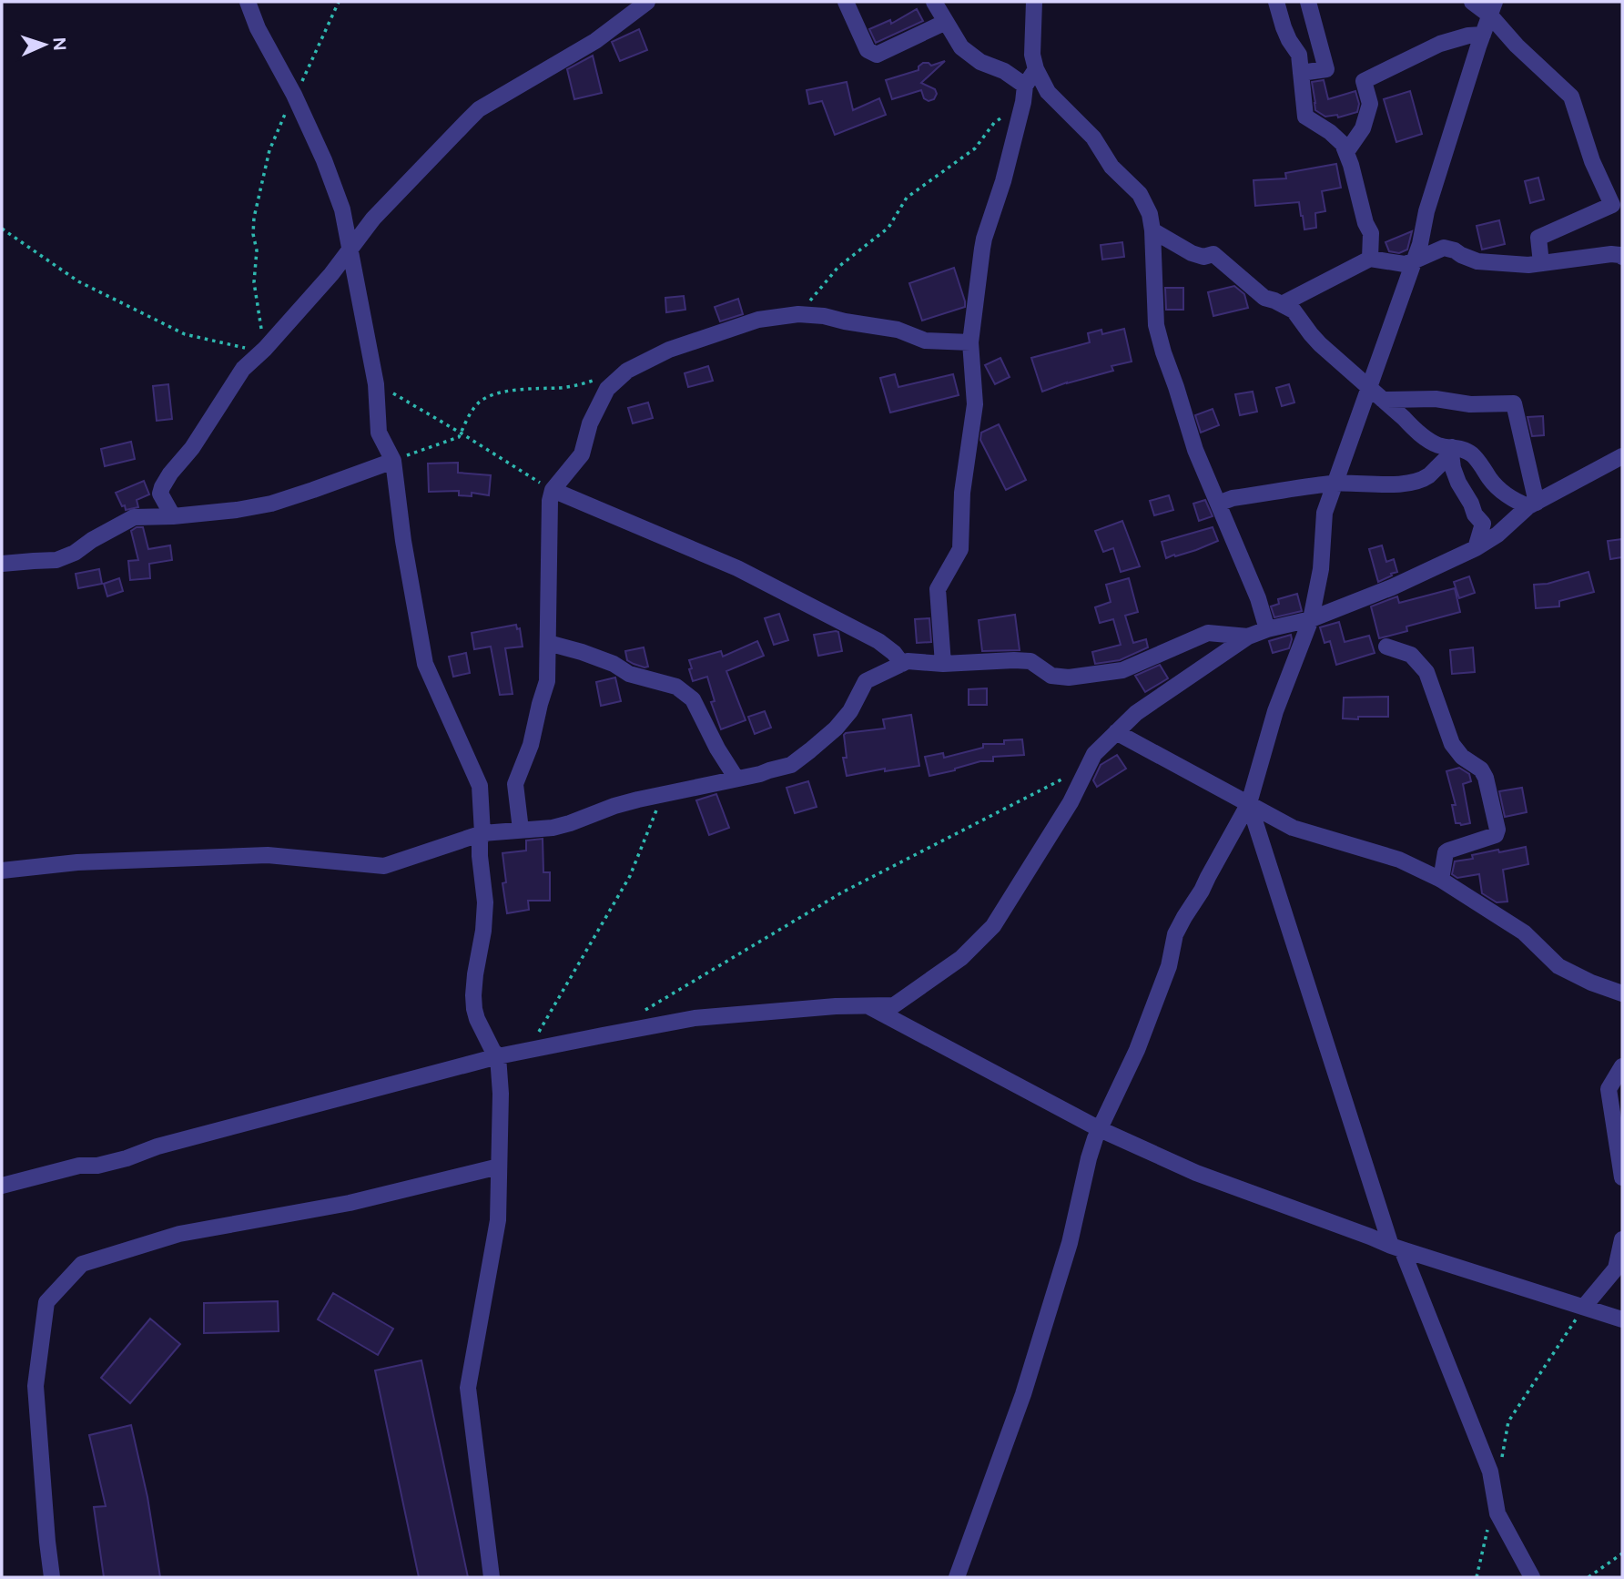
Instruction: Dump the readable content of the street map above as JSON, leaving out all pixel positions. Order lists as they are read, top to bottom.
{
  "north": "right"
}
